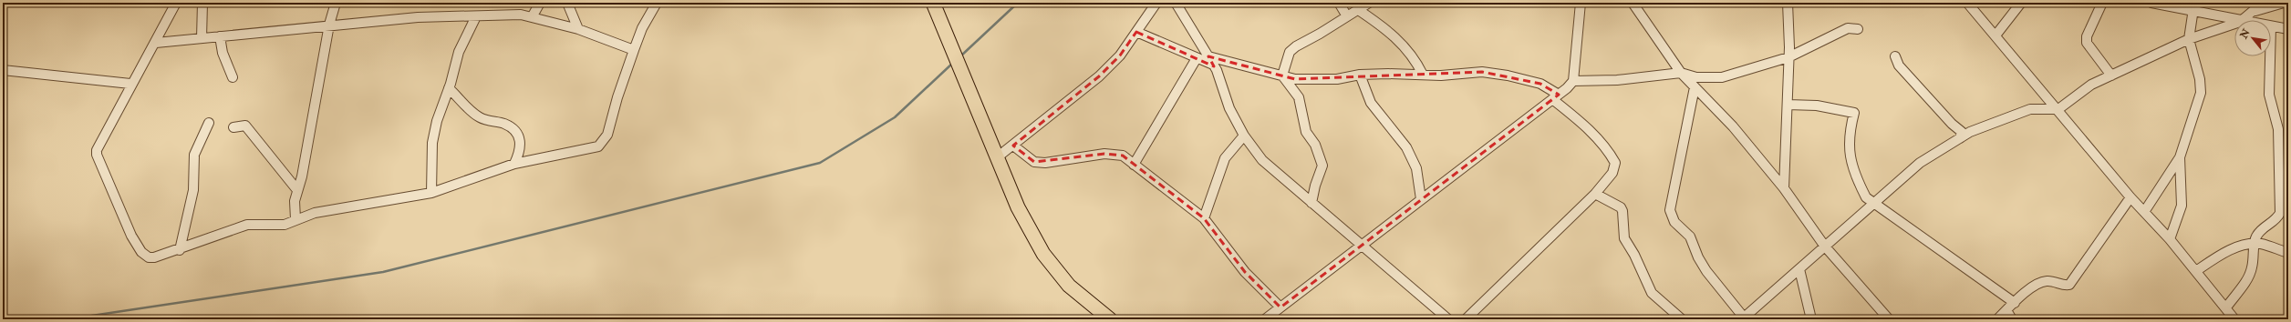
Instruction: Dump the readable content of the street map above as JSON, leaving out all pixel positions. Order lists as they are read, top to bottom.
{
  "north": "top left"
}
